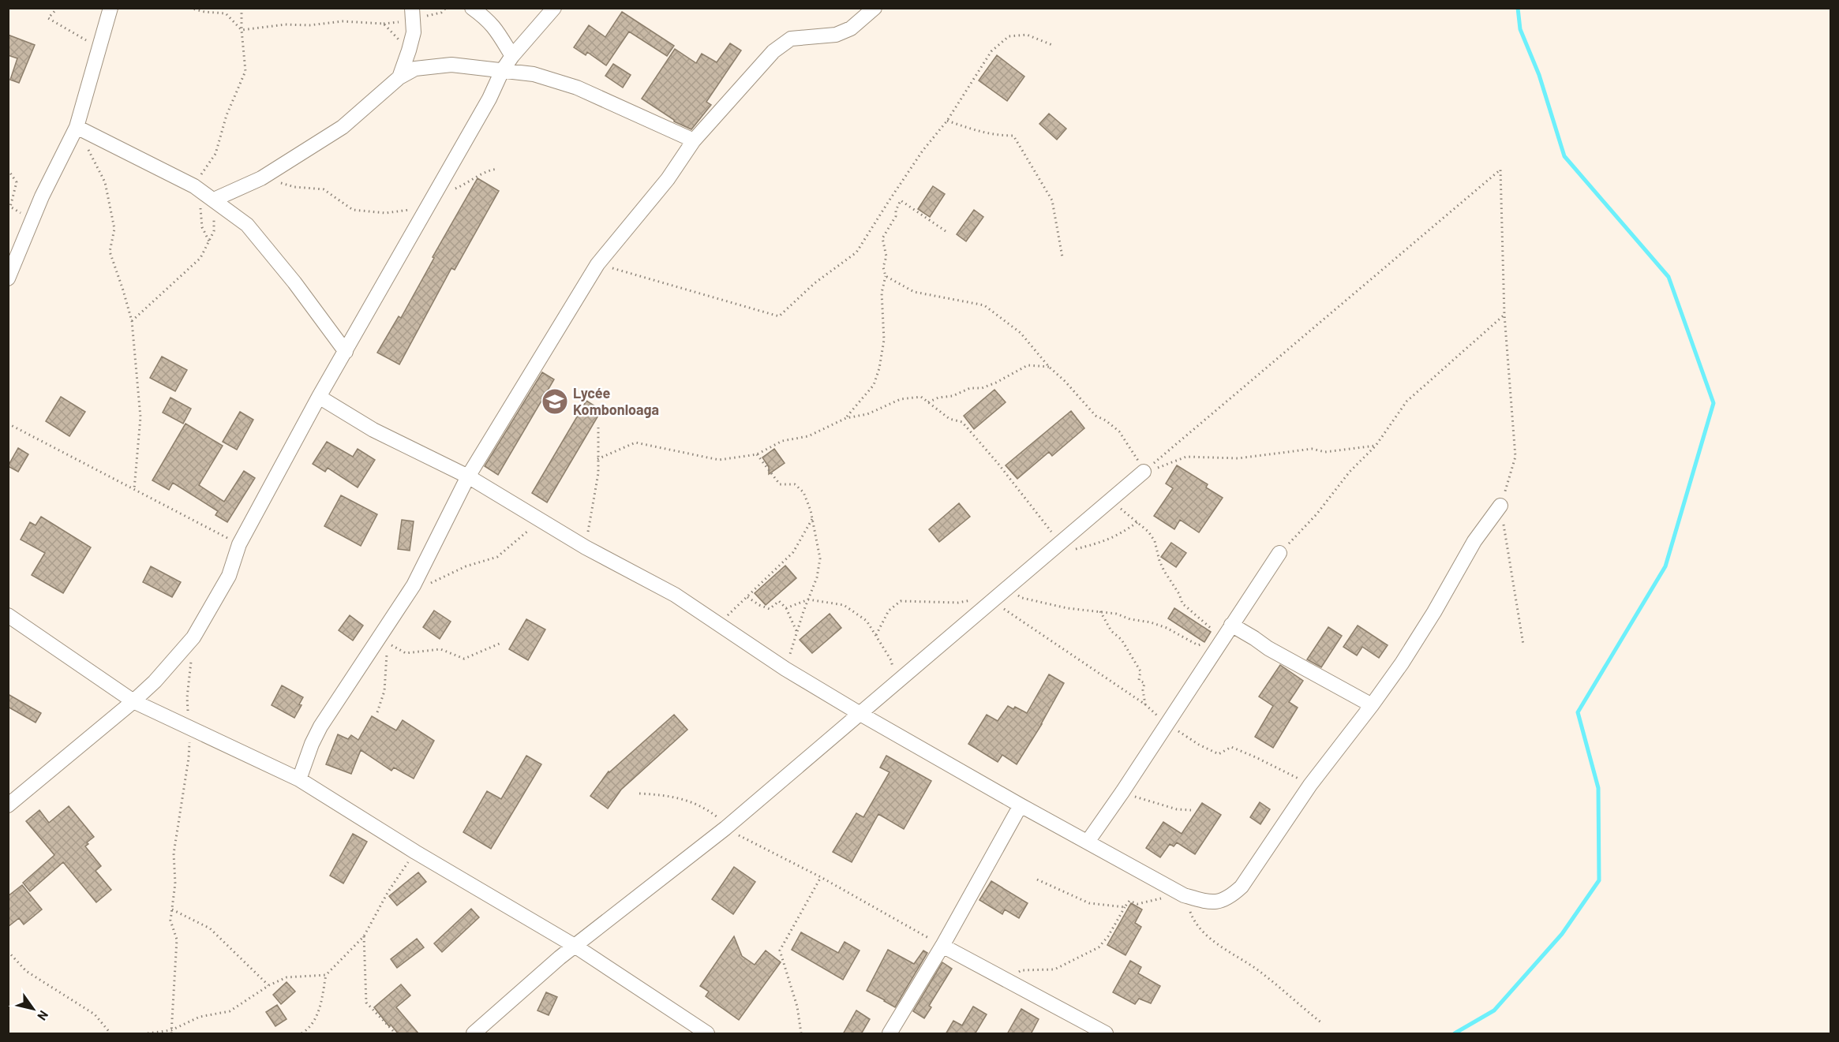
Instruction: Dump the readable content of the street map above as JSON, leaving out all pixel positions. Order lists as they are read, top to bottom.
{
  "places": {
    "school or university": ["Lycée Kombonloaga"]
  },
  "north": "bottom right"
}
